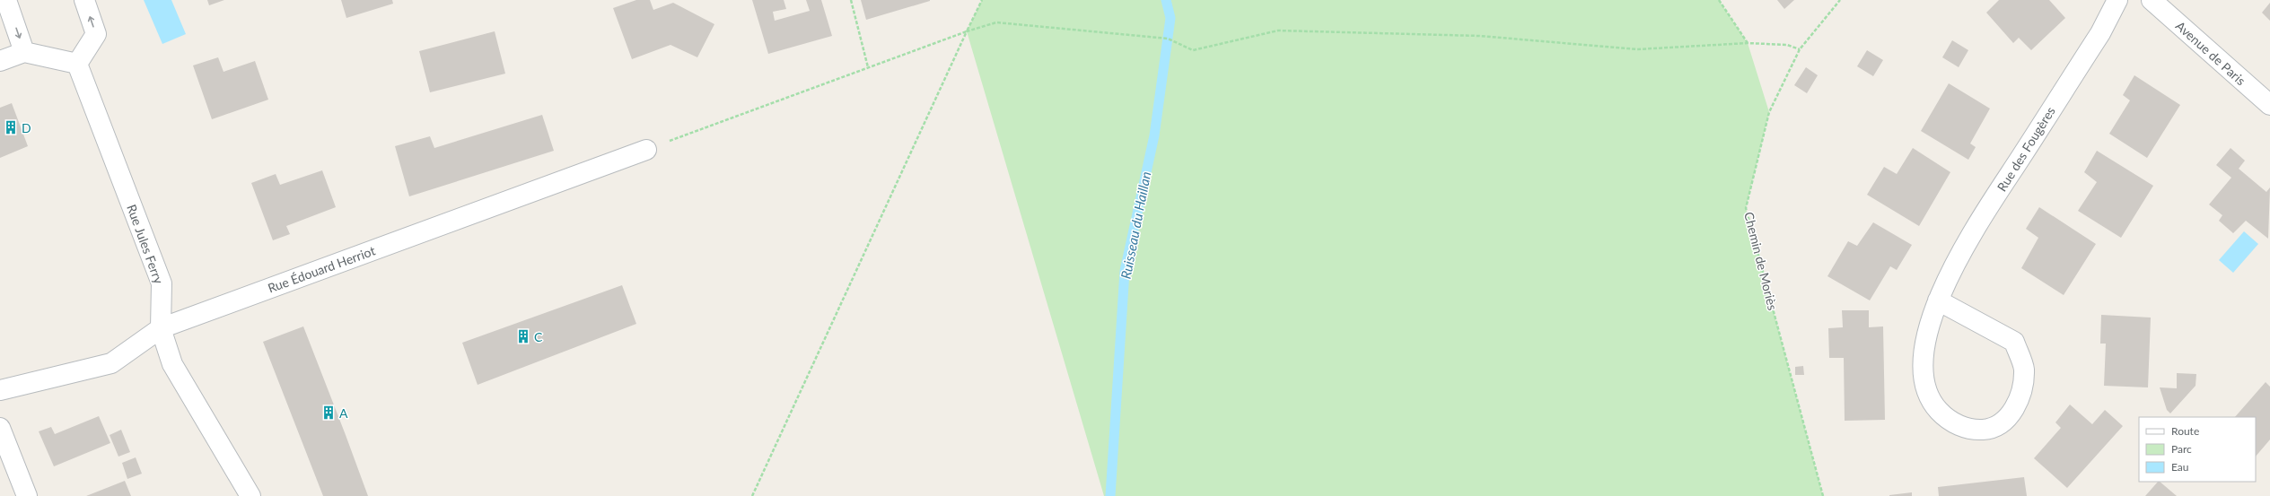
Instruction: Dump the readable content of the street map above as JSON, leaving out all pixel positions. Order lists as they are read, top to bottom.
{
  "streets": {
    "street": [
      "Avenue de Paris",
      "Rue des Fougères",
      "Rue Jules Ferry",
      "Rue Édouard Herriot"
    ],
    "path": ["Chemin de Moriès"]
  },
  "crossings": [
    ["Rue Jules Ferry", "Rue Édouard Herriot"]
  ],
  "water": ["Ruisseau du Haillan"],
  "places": {
    "building": ["D", "C", "A"]
  },
  "legend": ["Route", "Parc", "Eau"]
}
